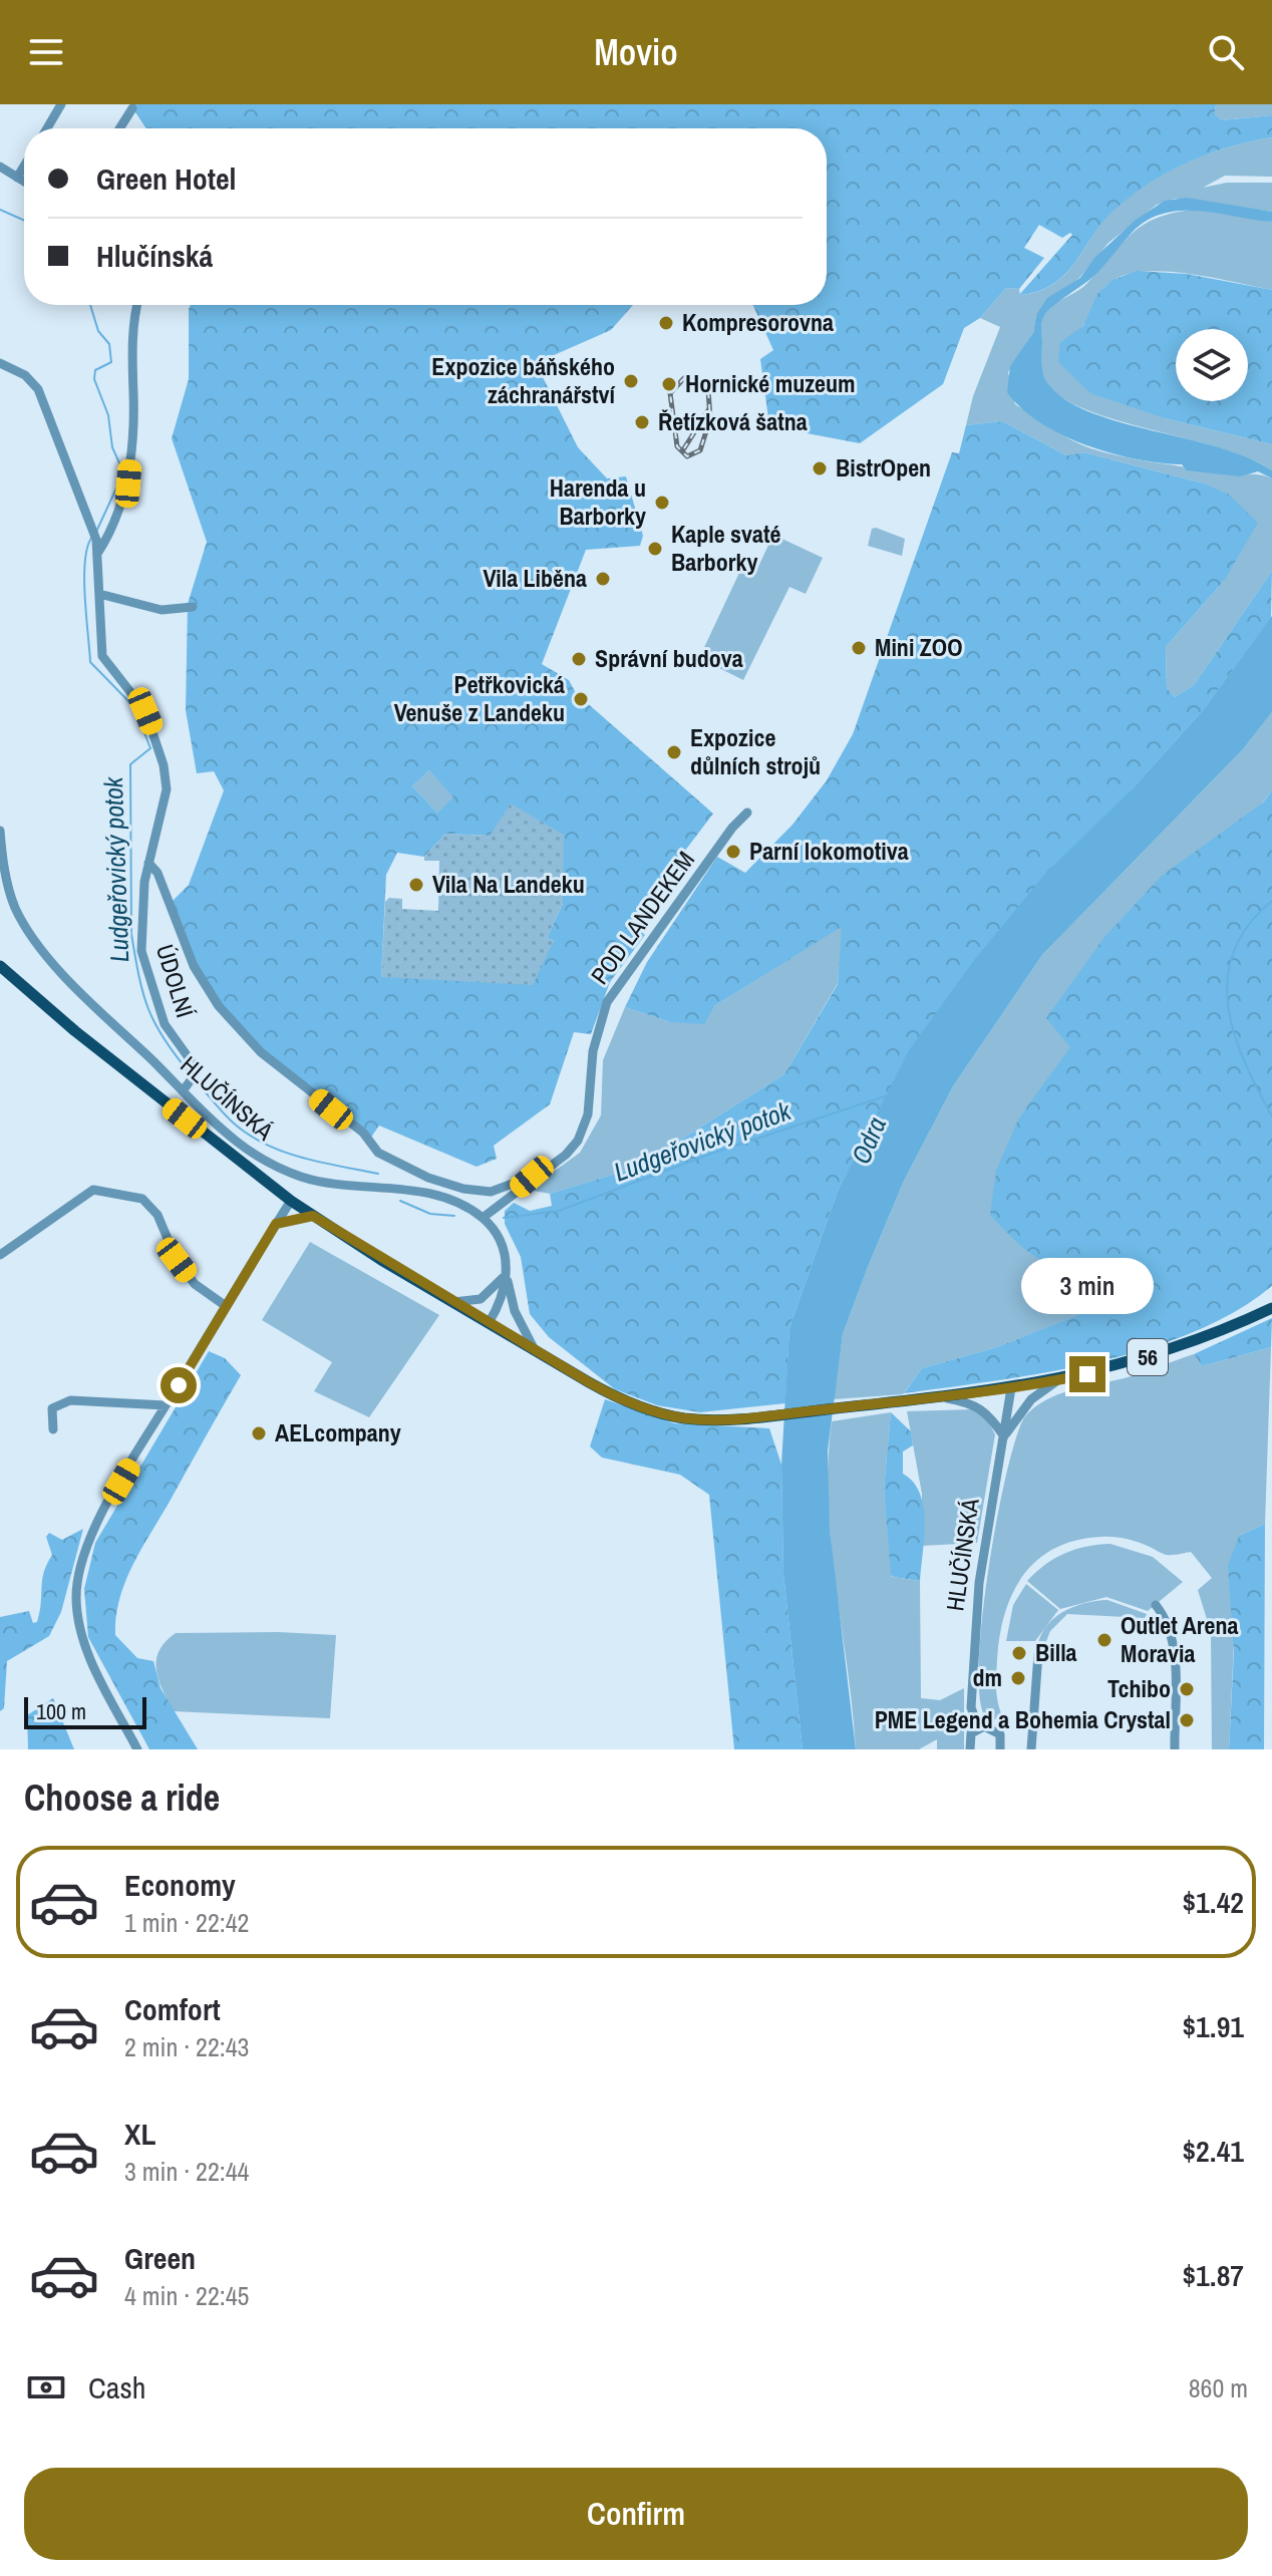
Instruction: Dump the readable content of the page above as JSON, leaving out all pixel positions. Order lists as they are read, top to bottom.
{
  "streets": {
    "main road": ["56"],
    "street": ["POD LANDEKEM", "ÚDOLNÍ", "HLUČÍNSKÁ"]
  },
  "crossings": [
    ["POD LANDEKEM", "ÚDOLNÍ"],
    ["POD LANDEKEM", "HLUČÍNSKÁ"],
    ["ÚDOLNÍ", "HLUČÍNSKÁ"],
    ["HLUČÍNSKÁ", "56"]
  ],
  "water": ["Ludgeřovický potok", "Odra"],
  "places": [
    "Kompresorovna",
    "Expozice báňského záchranářství",
    "Hornické muzeum",
    "Řetízková šatna",
    "BistrOpen",
    "Harenda u Barborky",
    "Kaple svaté Barborky",
    "Vila Liběna",
    "Mini ZOO",
    "Správní budova",
    "Petřkovická Venuše z Landeku",
    "Expozice důlních strojů",
    "Parní lokomotiva",
    "Vila Na Landeku",
    "AELcompany",
    "Outlet Arena Moravia",
    "Billa",
    "dm",
    "Tchibo",
    "PME Legend a Bohemia Crystal"
  ],
  "scale_bar": "100 m",
  "page": {
    "header": "Movio",
    "banner": ["Green Hotel", "Hlučínská"],
    "bubble": "3 min",
    "scale": "100 m",
    "heading": "Choose a ride",
    "list": [
      {
        "name": "Economy",
        "note": "1 min · 22:42",
        "value": "$1.42"
      },
      {
        "name": "Comfort",
        "note": "2 min · 22:43",
        "value": "$1.91"
      },
      {
        "name": "XL",
        "note": "3 min · 22:44",
        "value": "$2.41"
      },
      {
        "name": "Green",
        "note": "4 min · 22:45",
        "value": "$1.87"
      }
    ],
    "pay": ["Cash", "860 m"],
    "buttons": "Confirm"
  }
}
